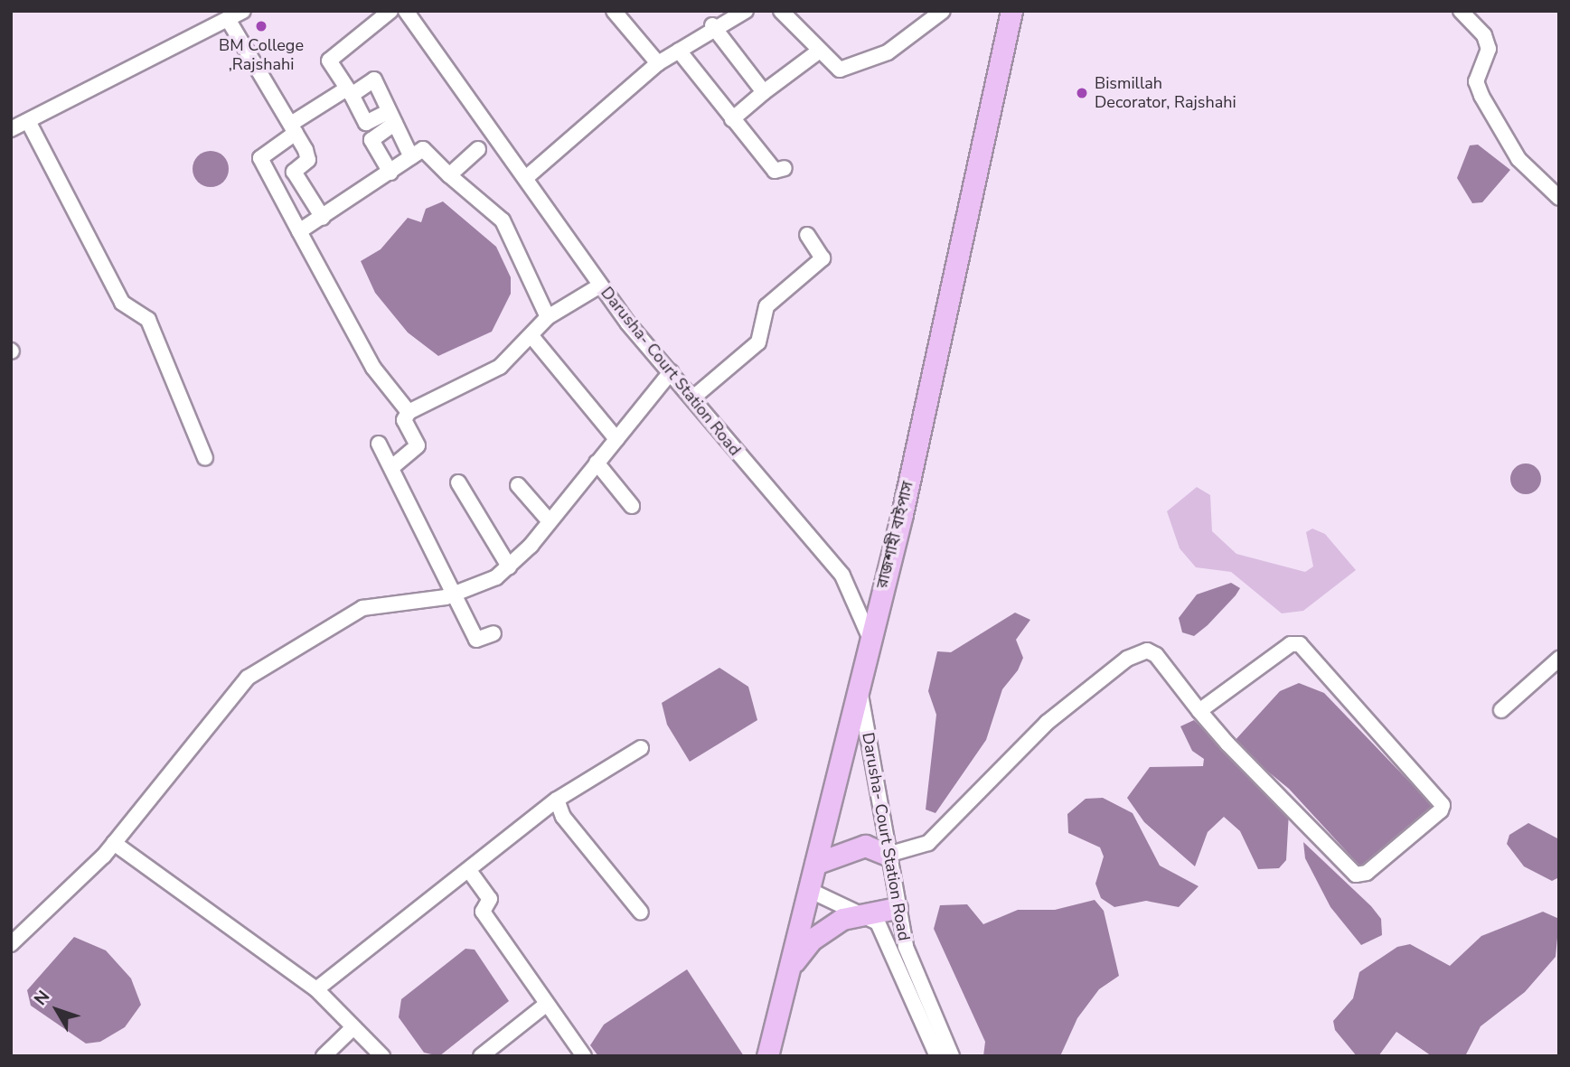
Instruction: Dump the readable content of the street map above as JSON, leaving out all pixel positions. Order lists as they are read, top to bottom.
{
  "streets": {
    "highway": ["রাজশাহী বাইপাস"],
    "street": ["Darusha- Court Station Road"]
  },
  "crossings": [
    ["Darusha- Court Station Road", "রাজশাহী বাইপাস"]
  ],
  "places": ["BM College ,Rajshahi", "Bismillah Decorator, Rajshahi"],
  "north": "top left"
}
